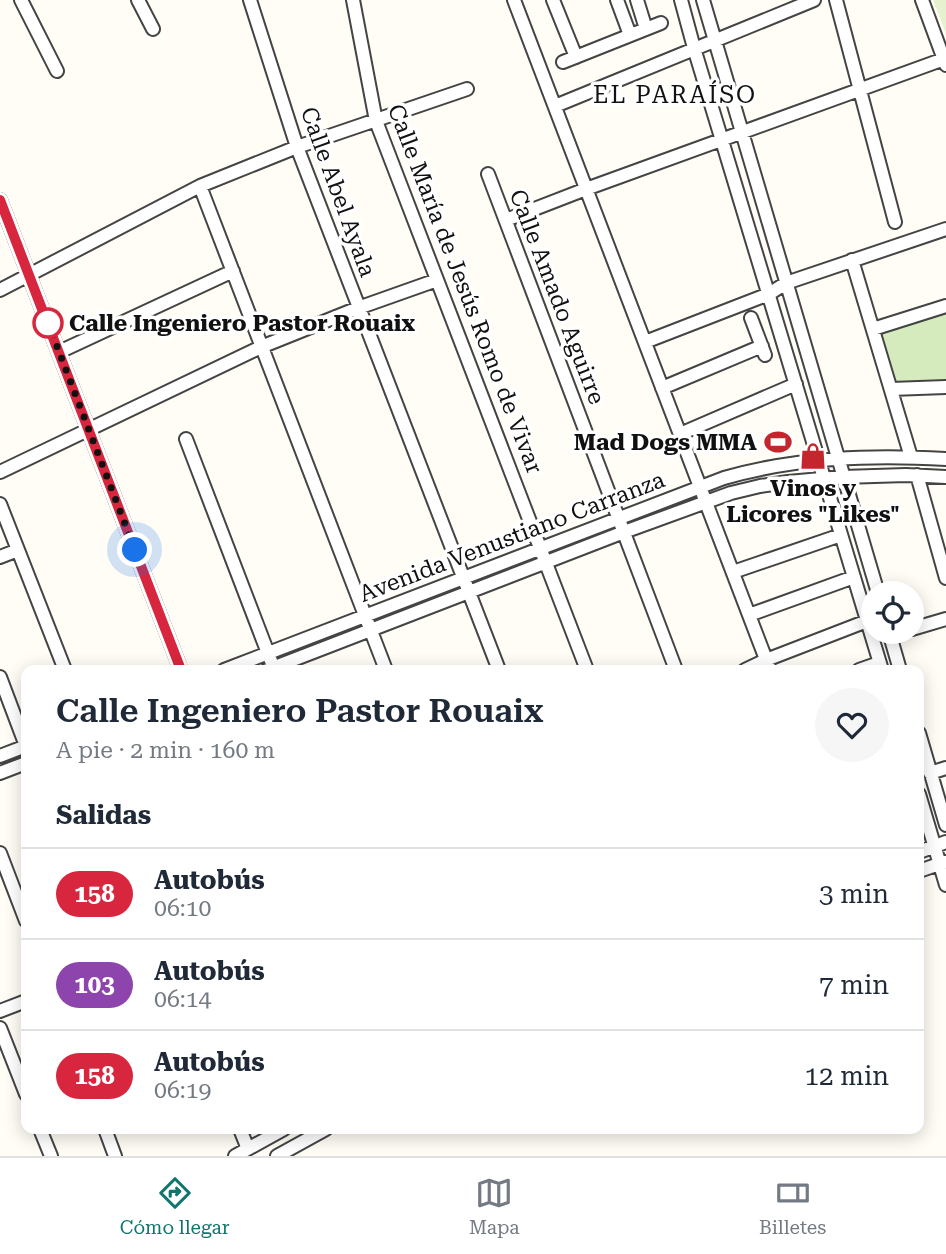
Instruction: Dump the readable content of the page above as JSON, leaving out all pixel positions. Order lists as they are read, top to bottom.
{
  "streets": {
    "street": [
      "Calle Abel Ayala",
      "Calle María de Jesús Romo de Vivar",
      "Calle Amado Aguirre",
      "Avenida Venustiano Carranza"
    ]
  },
  "crossings": [
    ["Calle Abel Ayala", "Avenida Venustiano Carranza"],
    ["Calle María de Jesús Romo de Vivar", "Avenida Venustiano Carranza"],
    ["Calle Amado Aguirre", "Avenida Venustiano Carranza"]
  ],
  "districts": ["EL PARAÍSO"],
  "places": {
    "other": ["Calle Ingeniero Pastor Rouaix"],
    "sports": ["Mad Dogs MMA"],
    "shop": ["Vinos y Licores \"Likes\""]
  },
  "lines": ["bus line 158"],
  "page": {
    "heading": [
      ["Calle Ingeniero Pastor Rouaix", "A pie · 2 min · 160 m"],
      "Salidas"
    ],
    "list": [
      {
        "mark": "158",
        "name": "Autobús",
        "note": "06:10",
        "value": "3 min"
      },
      {
        "mark": "103",
        "name": "Autobús",
        "note": "06:14",
        "value": "7 min"
      },
      {
        "mark": "158",
        "name": "Autobús",
        "note": "06:19",
        "value": "12 min"
      }
    ],
    "tabs": ["Cómo llegar", "Mapa", "Billetes"]
  }
}
